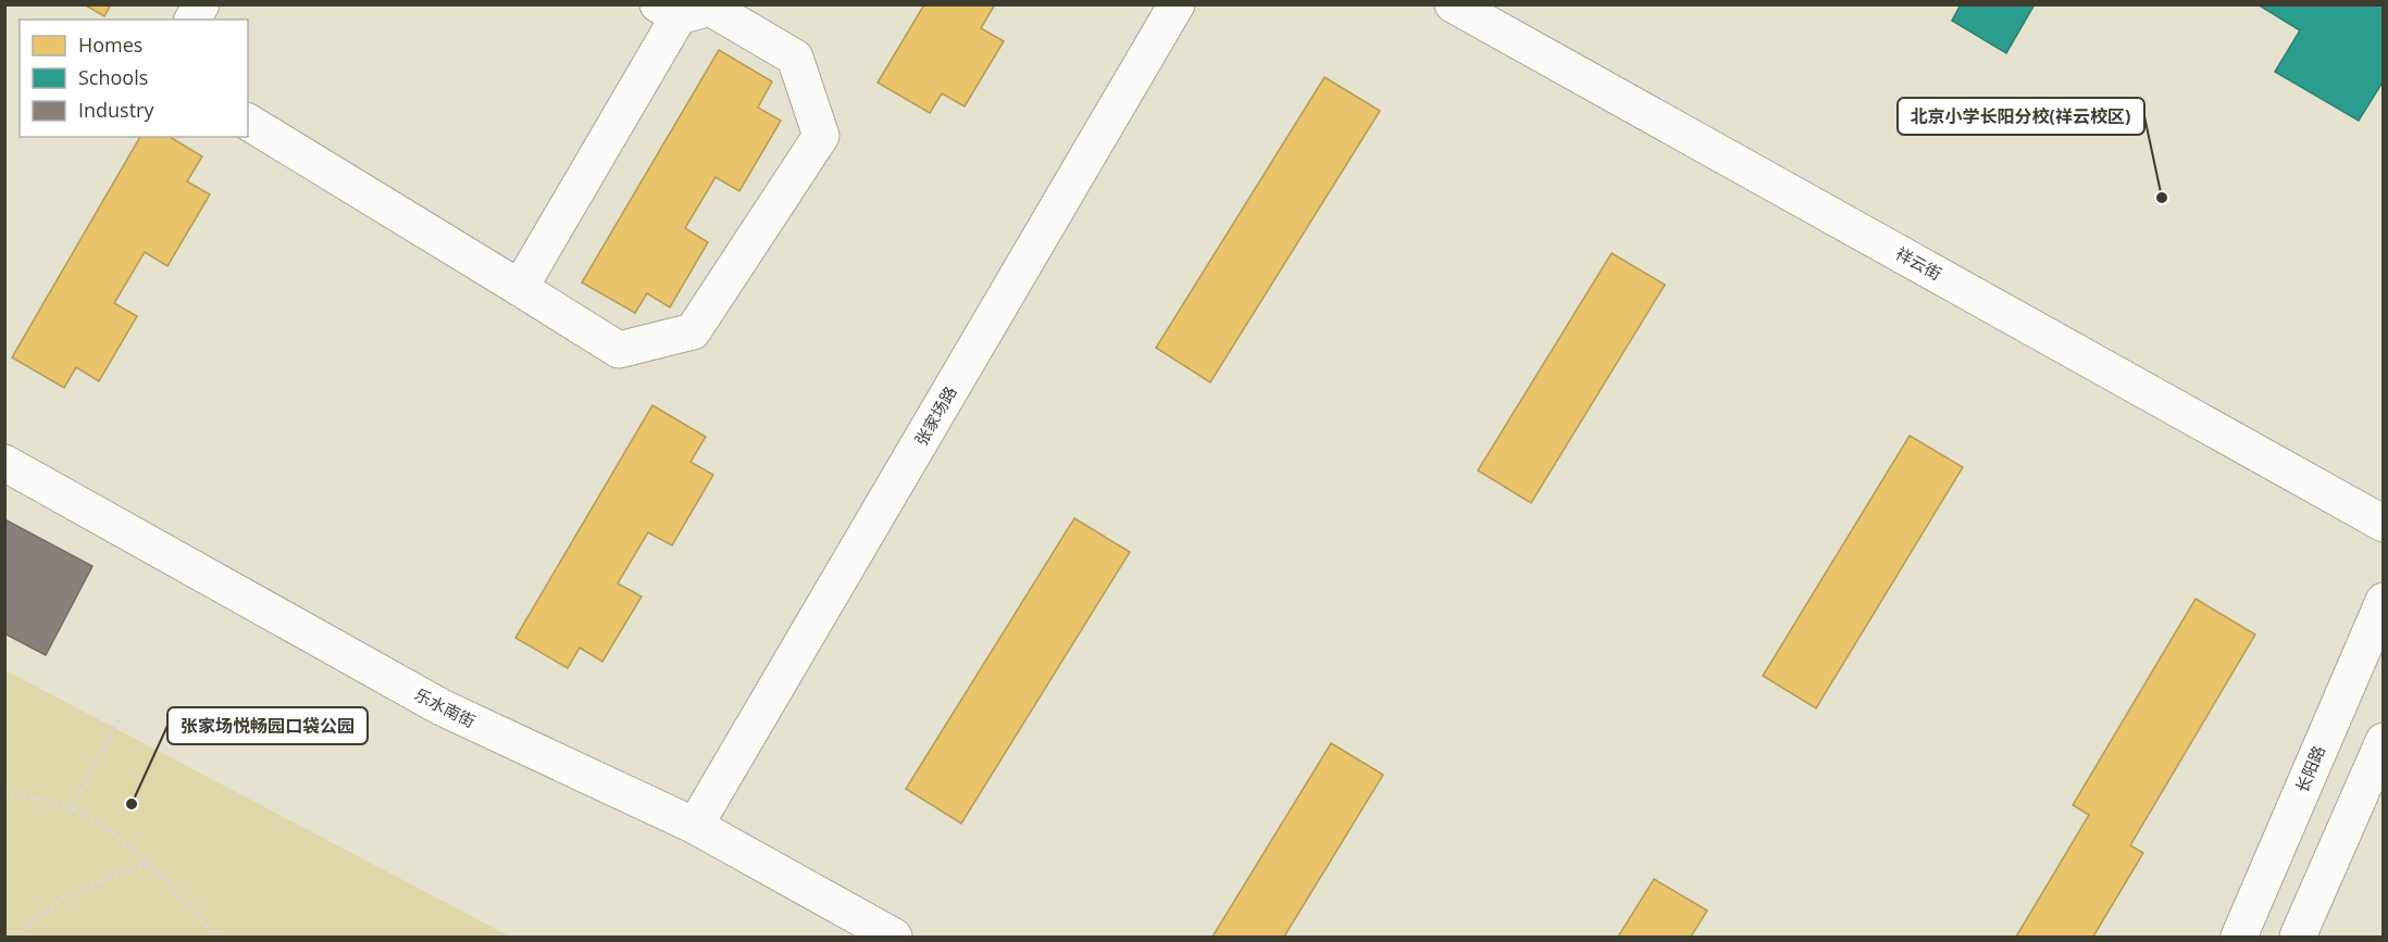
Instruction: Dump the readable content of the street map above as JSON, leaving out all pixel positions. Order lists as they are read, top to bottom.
{
  "streets": {
    "street": [
      "祥云街",
      "张家场路",
      "乐水南街",
      "长阳路"
    ]
  },
  "crossings": [
    ["张家场路", "乐水南街"]
  ],
  "places": ["北京小学长阳分校(祥云校区)", "张家场悦畅园口袋公园"],
  "legend": ["Homes", "Schools", "Industry"]
}
